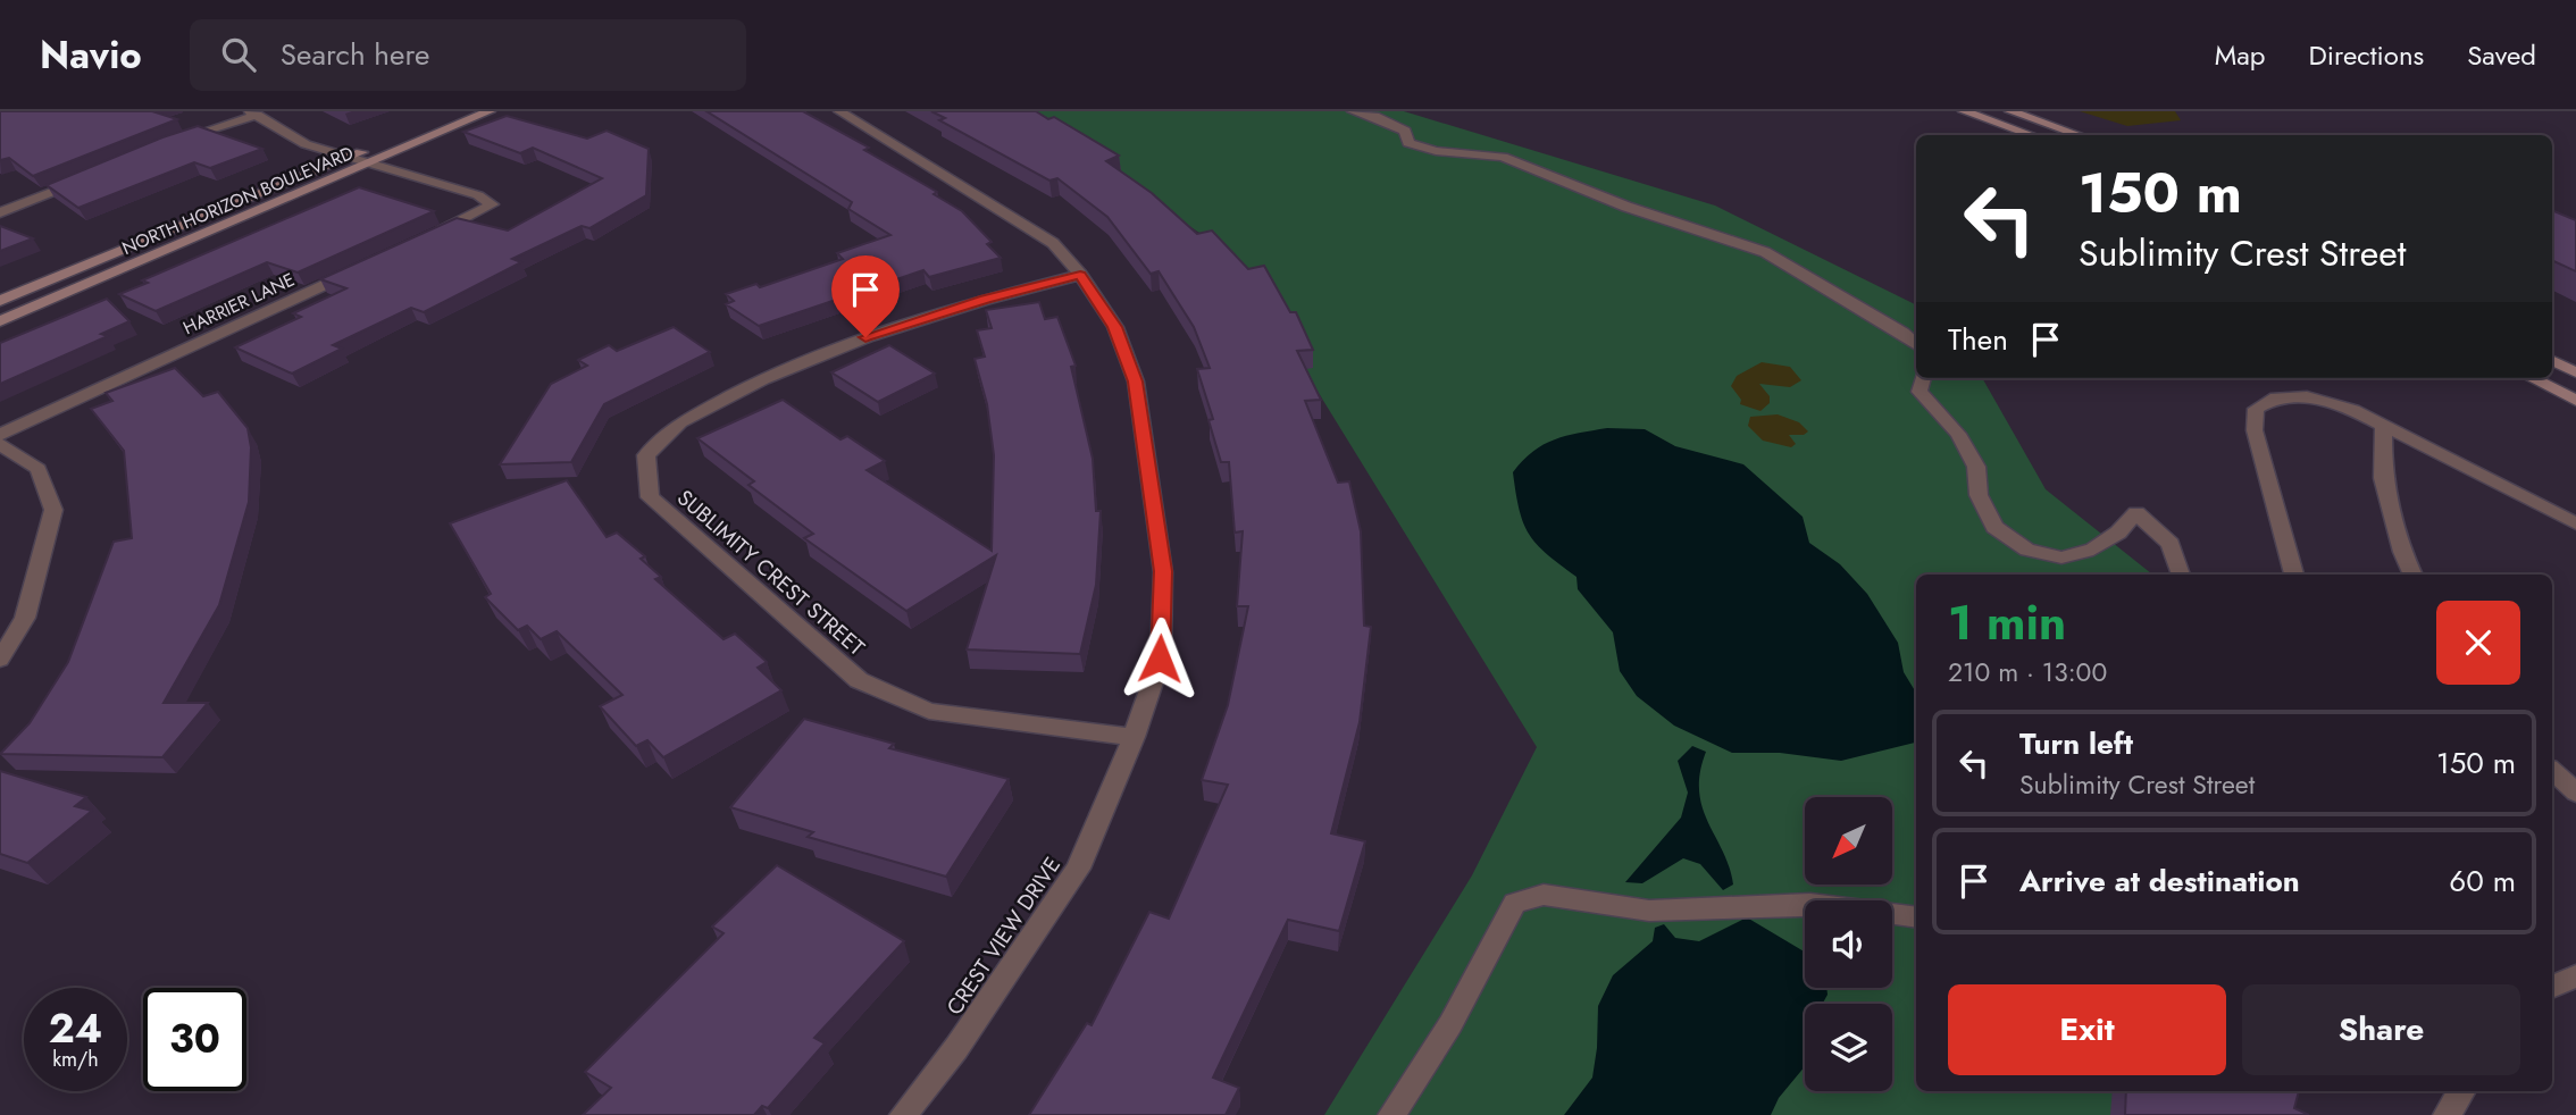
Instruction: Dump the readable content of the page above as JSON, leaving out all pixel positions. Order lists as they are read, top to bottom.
{
  "streets": {
    "street": [
      "NORTH HORIZON BOULEVARD",
      "HARRIER LANE",
      "SUBLIMITY CREST STREET",
      "CREST VIEW DRIVE"
    ]
  },
  "crossings": [
    ["SUBLIMITY CREST STREET", "CREST VIEW DRIVE"]
  ],
  "north": "bottom left",
  "page": {
    "header": "Navio",
    "search": "Search here",
    "nav": ["Map", "Directions", "Saved"],
    "turn": ["150 m", "Sublimity Crest Street"],
    "then": "Then",
    "heading": ["1 min", "210 m · 13:00"],
    "list": [
      {
        "name": "Turn left",
        "note": "Sublimity Crest Street",
        "value": "150 m"
      },
      {
        "name": "Arrive at destination",
        "value": "60 m"
      }
    ],
    "buttons": ["Exit", "Share"],
    "speed": "24 km/h",
    "limit": "30"
  }
}
